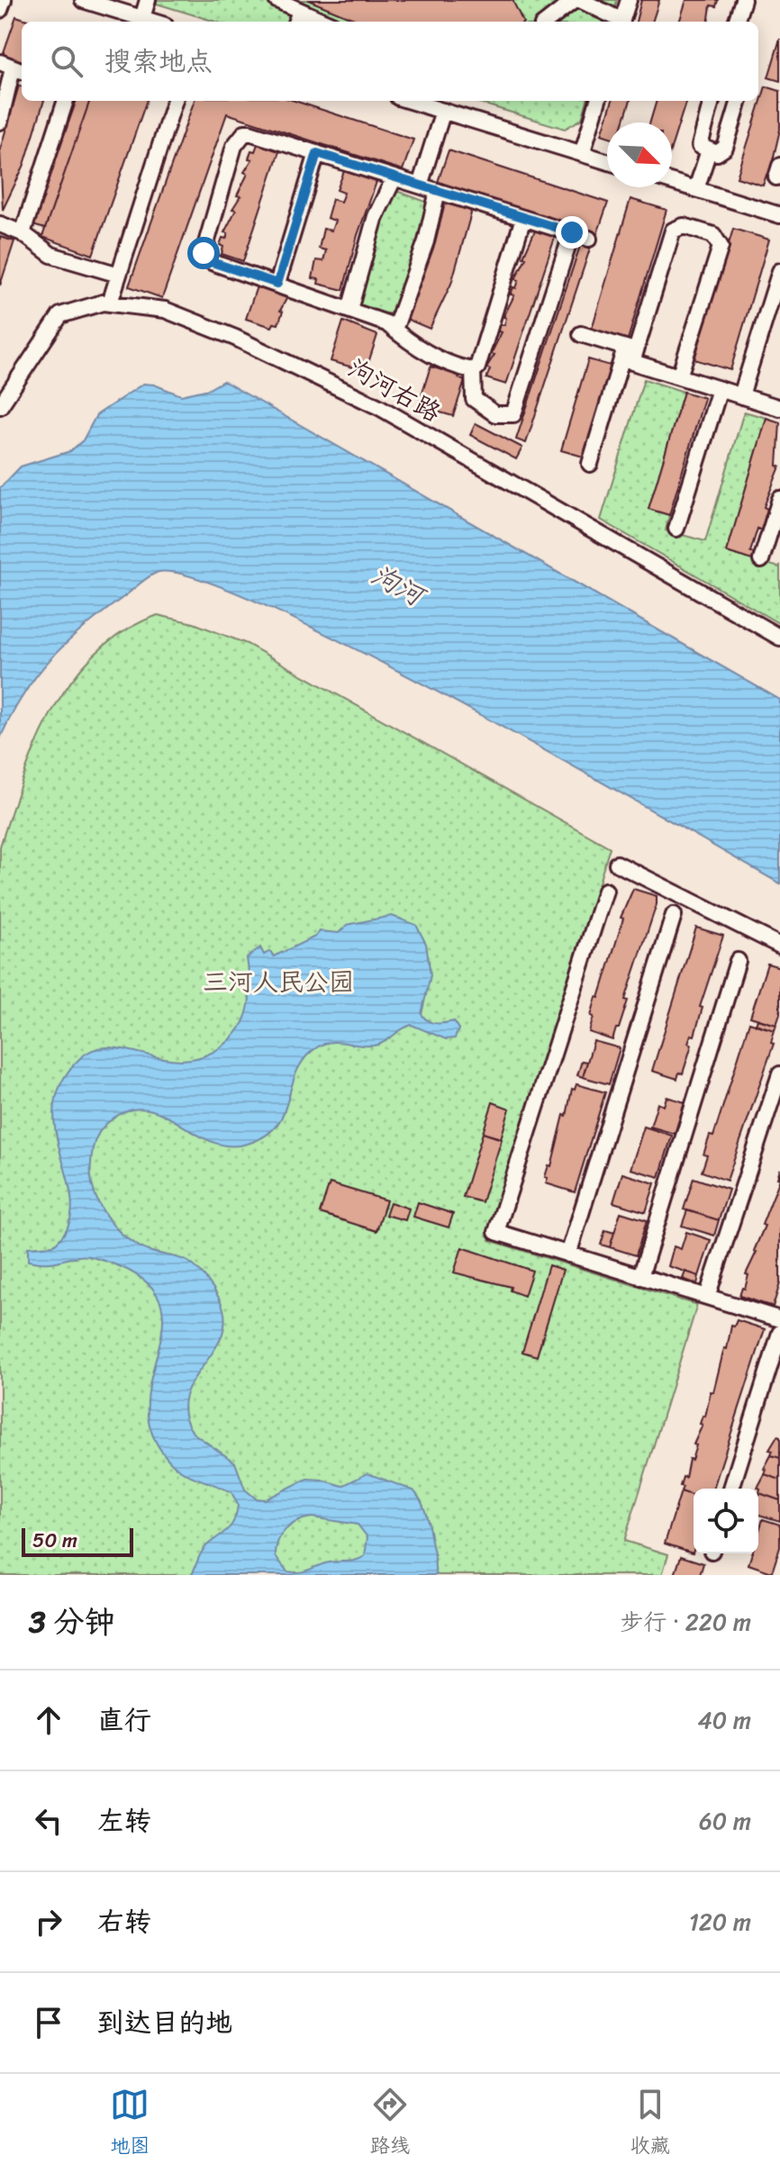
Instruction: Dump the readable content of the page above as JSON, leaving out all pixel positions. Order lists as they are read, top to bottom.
{
  "streets": {
    "street": ["泃河右路"]
  },
  "water": ["泃河"],
  "parks": ["三河人民公园"],
  "scale_bar": "50 m",
  "north": "bottom right",
  "page": {
    "search": "搜索地点",
    "scale": "50 m",
    "heading": ["3 分钟", "步行 · 220 m"],
    "list": [
      ["直行", "40 m"],
      ["左转", "60 m"],
      ["右转", "120 m"],
      "到达目的地"
    ],
    "nav": ["地图", "路线", "收藏"]
  }
}
